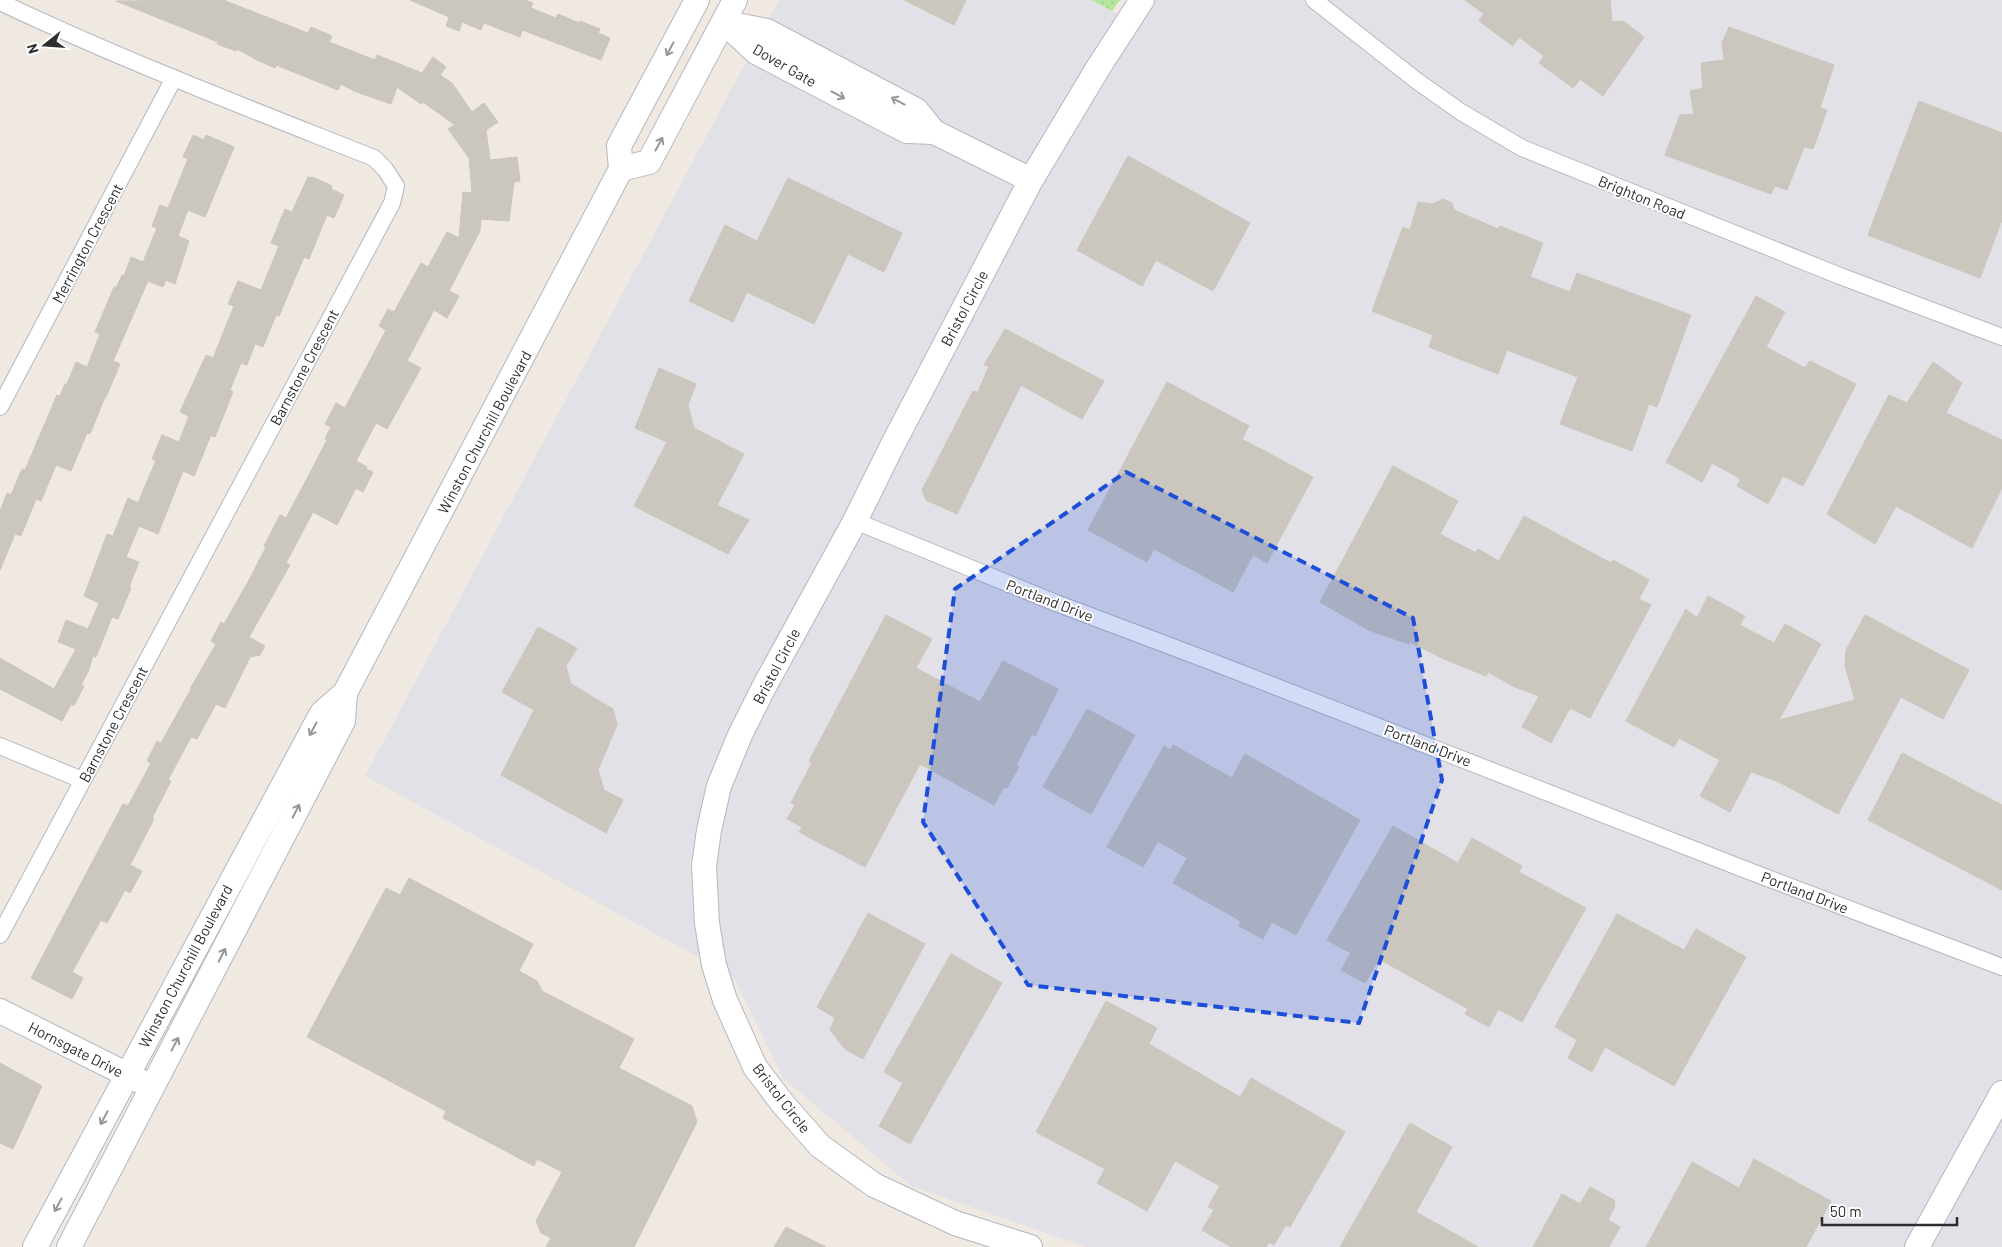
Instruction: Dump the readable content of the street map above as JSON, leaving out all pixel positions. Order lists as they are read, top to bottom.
{
  "streets": {
    "street": [
      "Dover Gate",
      "Brighton Road",
      "Merrington Crescent",
      "Bristol Circle",
      "Barnstone Crescent",
      "Winston Churchill Boulevard",
      "Portland Drive",
      "Hornsgate Drive"
    ]
  },
  "crossings": [
    ["Dover Gate", "Bristol Circle"],
    ["Merrington Crescent", "Barnstone Crescent"],
    ["Bristol Circle", "Portland Drive"],
    ["Winston Churchill Boulevard", "Hornsgate Drive"]
  ],
  "scale_bar": "50 m",
  "north": "left"
}
